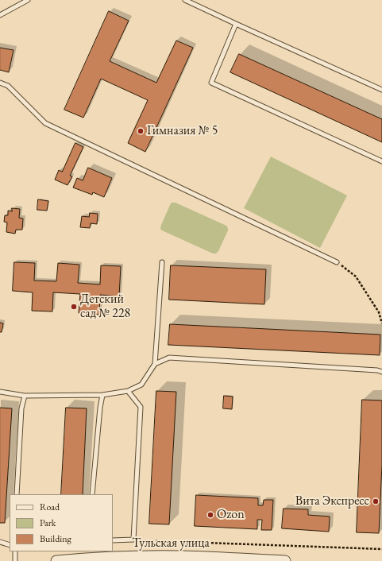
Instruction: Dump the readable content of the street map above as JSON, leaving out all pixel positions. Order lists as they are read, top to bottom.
{
  "streets": {
    "street": ["Тульская улица"]
  },
  "places": [
    "Гимназия № 5",
    "Детский сад № 228",
    "Вита Экспресс",
    "Ozon"
  ],
  "legend": ["Road", "Park", "Building"]
}
